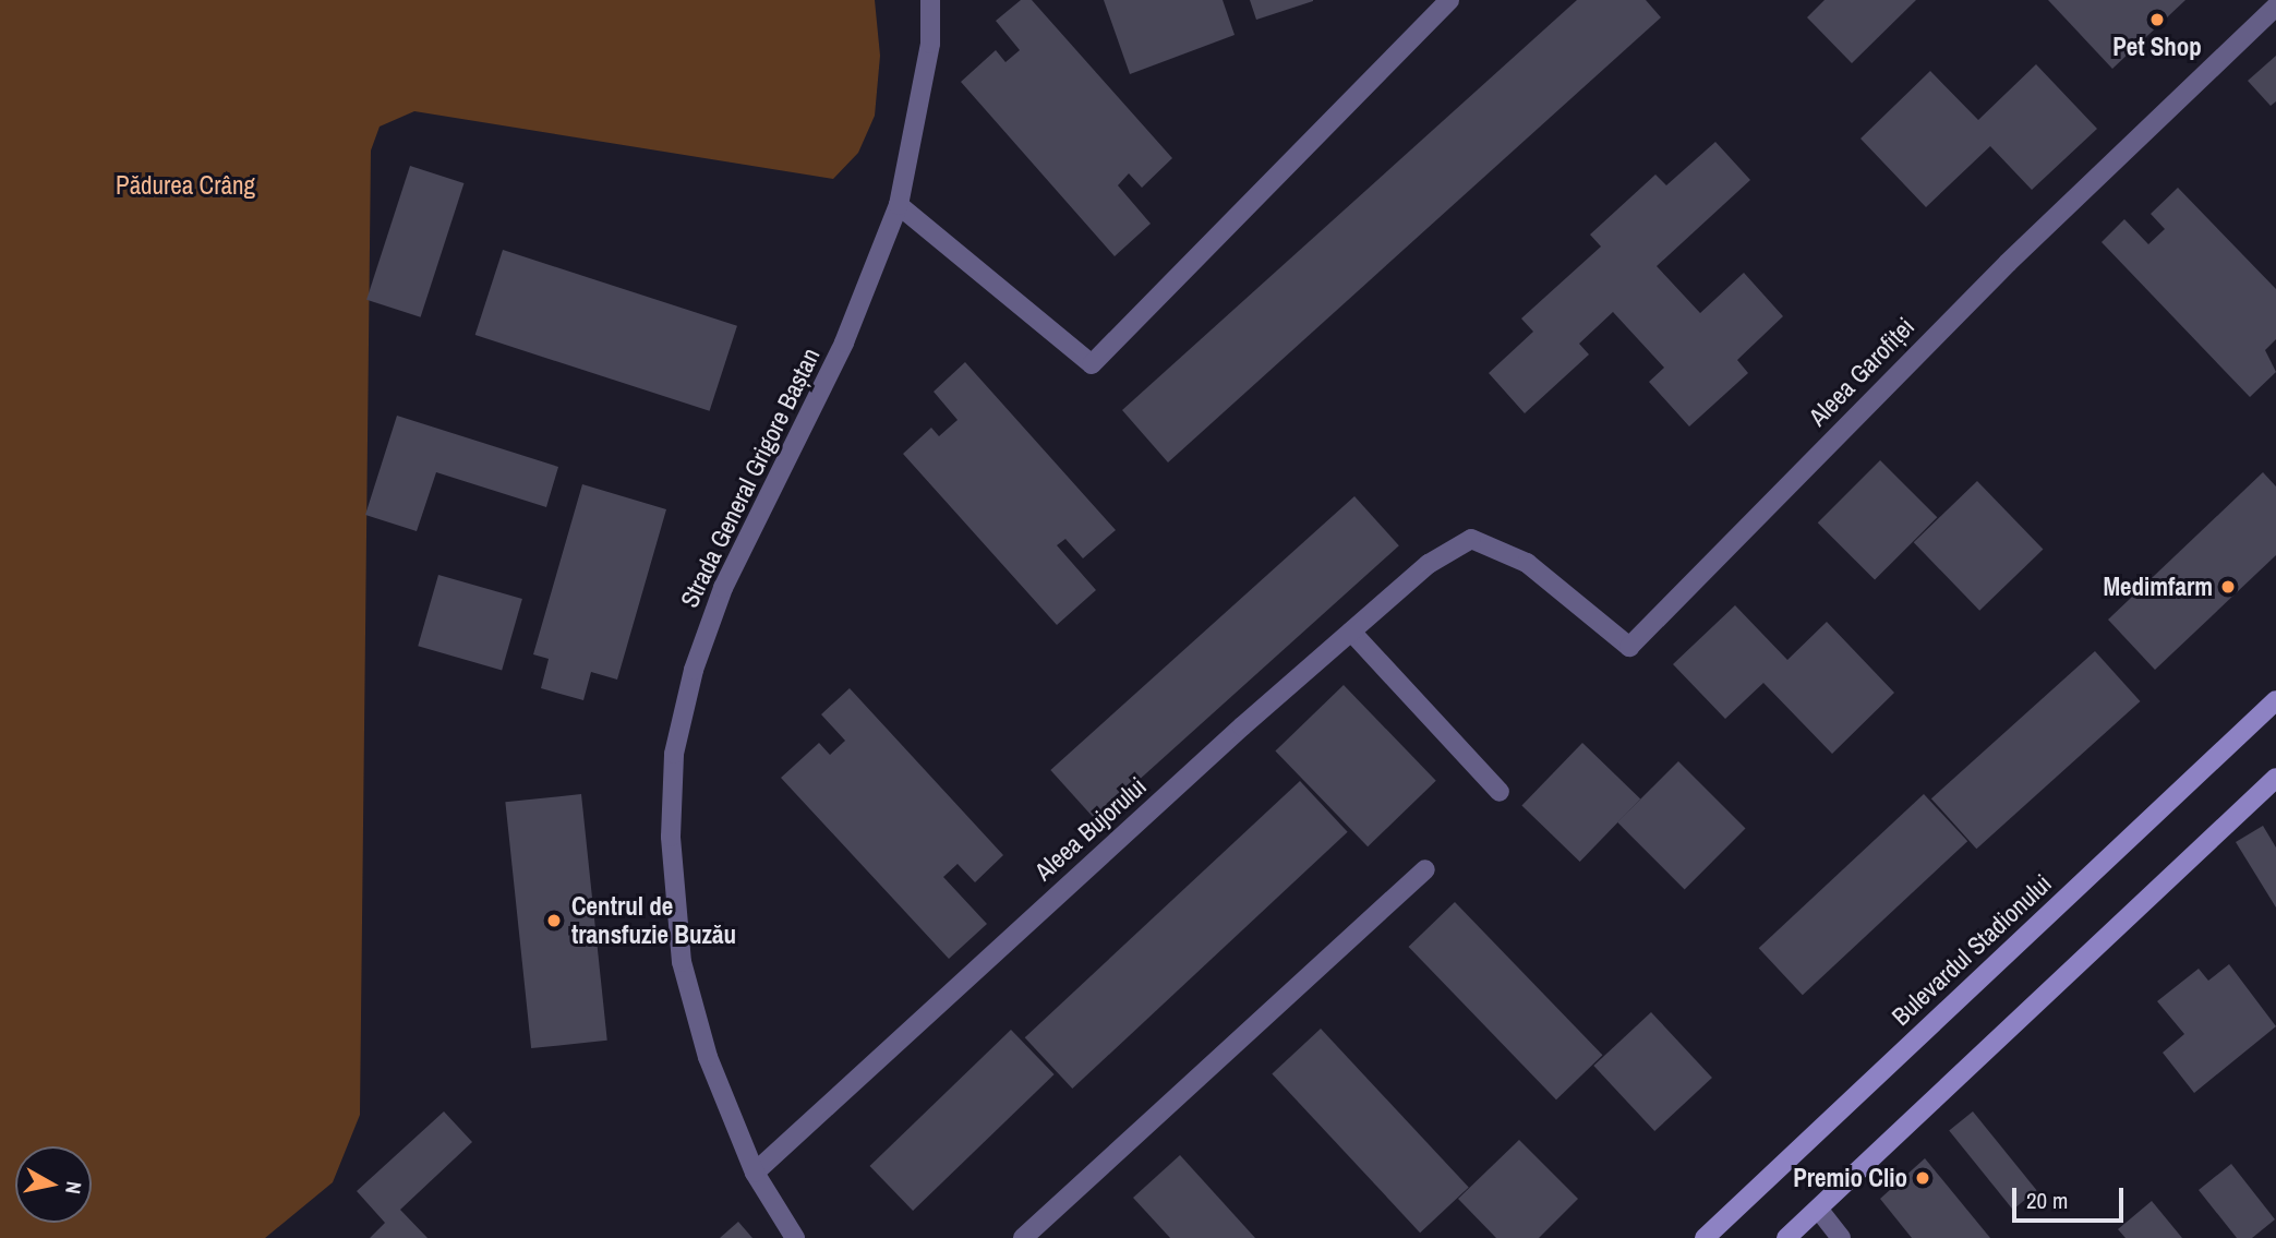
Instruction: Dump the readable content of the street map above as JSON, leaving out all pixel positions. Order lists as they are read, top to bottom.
{
  "streets": {
    "main road": ["Bulevardul Stadionului"],
    "street": ["Aleea Garofiței", "Strada General Grigore Baștan", "Aleea Bujorului"]
  },
  "crossings": [
    ["Aleea Garofiței", "Aleea Bujorului"],
    ["Strada General Grigore Baștan", "Aleea Bujorului"]
  ],
  "parks": ["Pădurea Crâng"],
  "places": [
    "Pet Shop",
    "Medimfarm",
    "Centrul de transfuzie Buzău",
    "Premio Clio"
  ],
  "scale_bar": "20 m",
  "north": "right"
}
